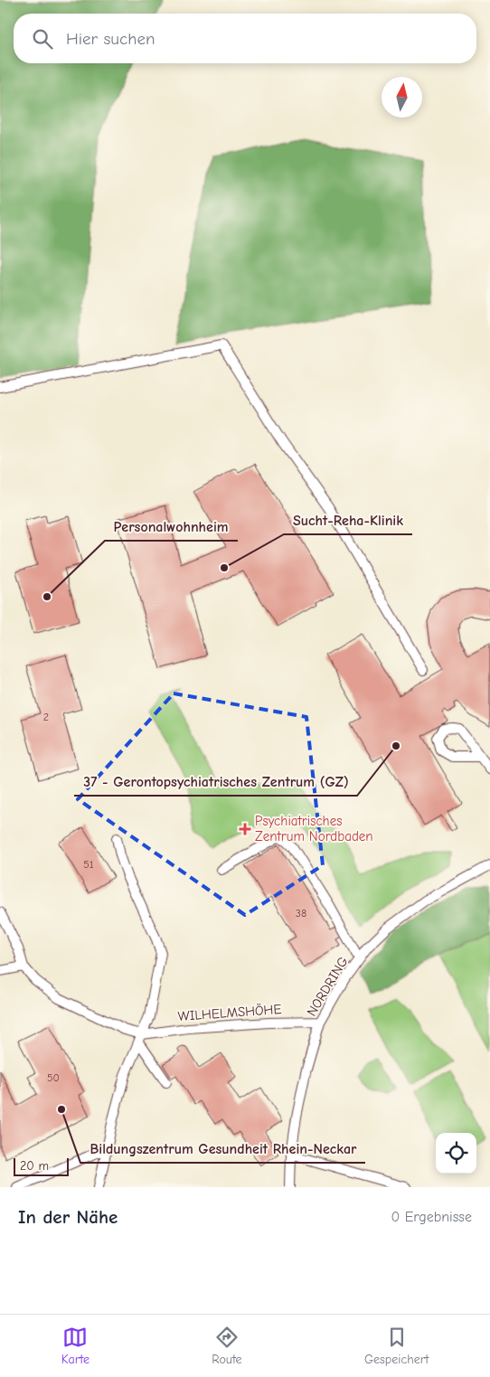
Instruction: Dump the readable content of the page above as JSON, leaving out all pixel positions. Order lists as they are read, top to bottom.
{
  "streets": {
    "lane": ["NORDRING", "WILHELMSHÖHE"]
  },
  "crossings": [
    ["NORDRING", "WILHELMSHÖHE"]
  ],
  "places": {
    "other": [
      "Sucht-Reha-Klinik",
      "Personalwohnheim",
      "37 - Gerontopsychiatrisches Zentrum (GZ)",
      "Bildungszentrum Gesundheit Rhein-Neckar"
    ],
    "health": ["Psychiatrisches Zentrum Nordbaden"]
  },
  "house_numbers": [
    "2",
    "51",
    "38",
    "50"
  ],
  "scale_bar": "20 m",
  "north": "top",
  "page": {
    "search": "Hier suchen",
    "scale": "20 m",
    "heading": ["In der Nähe", "0 Ergebnisse"],
    "nav": ["Karte", "Route", "Gespeichert"]
  }
}
